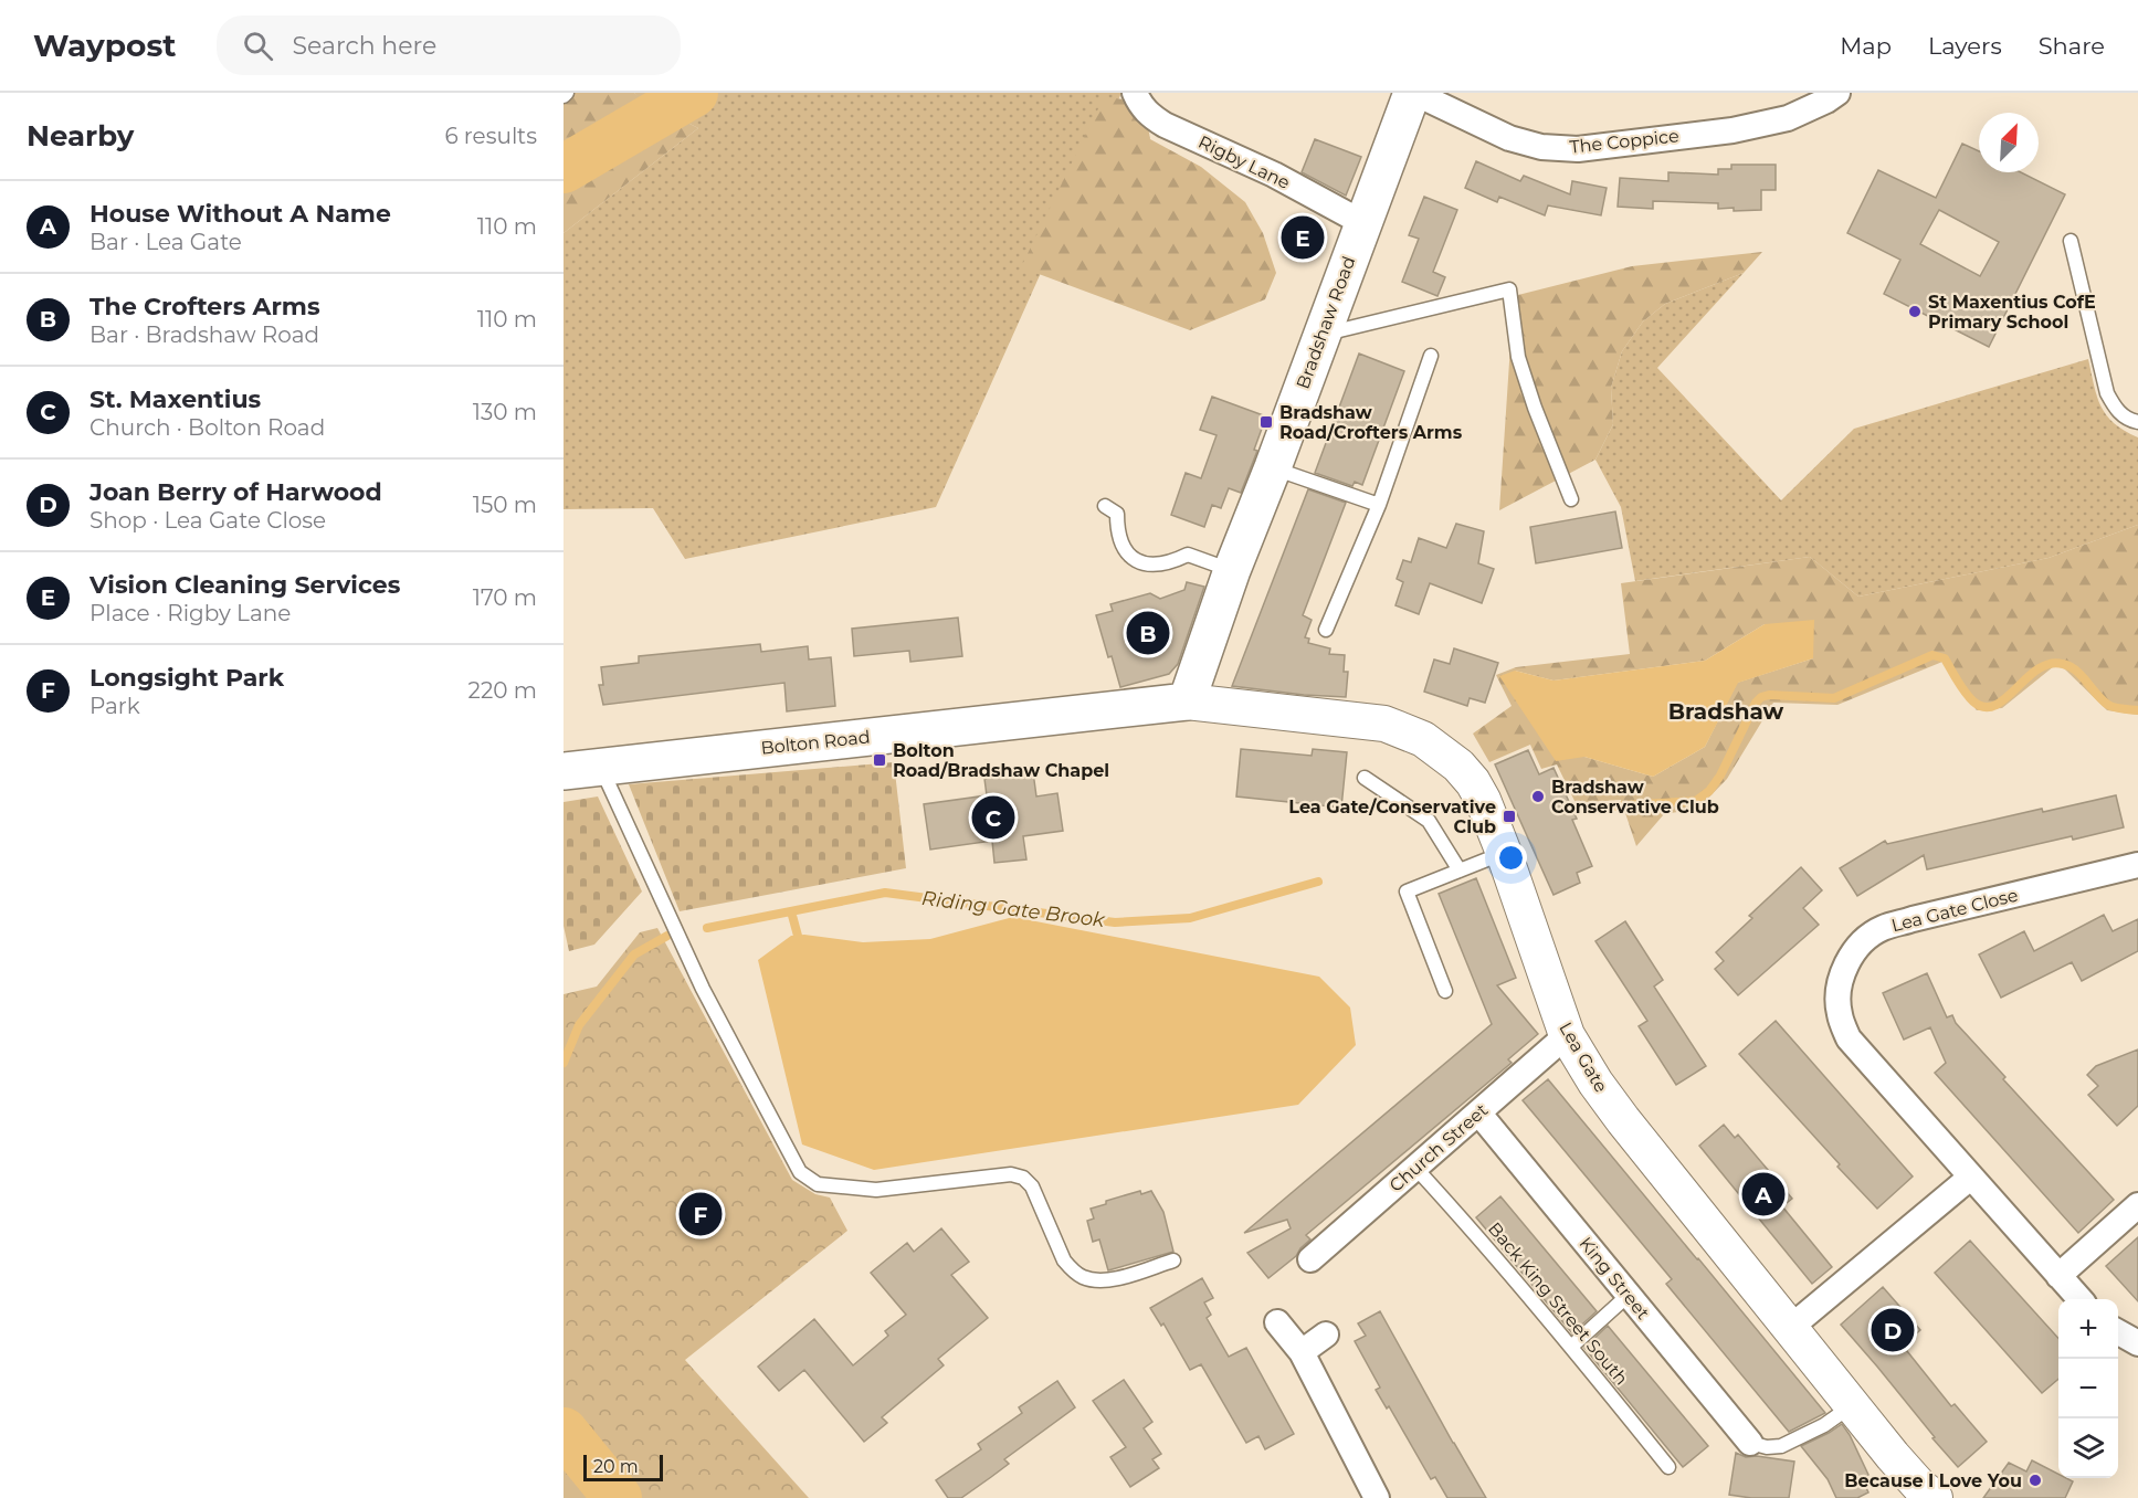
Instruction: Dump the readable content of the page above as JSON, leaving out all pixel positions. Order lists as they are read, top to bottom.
{
  "streets": {
    "main road": ["Bradshaw Road", "Bolton Road", "Lea Gate"],
    "street": [
      "The Coppice",
      "Rigby Lane",
      "Lea Gate Close",
      "Church Street",
      "King Street"
    ],
    "lane": ["Back King Street South"]
  },
  "crossings": [
    ["The Coppice", "Bradshaw Road"],
    ["Rigby Lane", "Bradshaw Road"],
    ["Bradshaw Road", "Bolton Road"],
    ["Bradshaw Road", "Lea Gate"],
    ["Bolton Road", "Lea Gate"],
    ["Lea Gate", "Church Street"],
    ["Church Street", "King Street"],
    ["Church Street", "Back King Street South"]
  ],
  "districts": ["Bradshaw"],
  "water": ["Riding Gate Brook"],
  "places": {
    "other": ["St Maxentius CofE Primary School", "Bradshaw Conservative Club", "Because I Love You"],
    "transit": ["Bradshaw Road/Crofters Arms", "Bolton Road/Bradshaw Chapel", "Lea Gate/Conservative Club"]
  },
  "scale_bar": "20 m",
  "north": "top right",
  "page": {
    "header": "Waypost",
    "search": "Search here",
    "nav": ["Map", "Layers", "Share"],
    "heading": ["Nearby", "6 results"],
    "list": [
      {
        "mark": "A",
        "name": "House Without A Name",
        "note": "Bar · Lea Gate",
        "value": "110 m"
      },
      {
        "mark": "B",
        "name": "The Crofters Arms",
        "note": "Bar · Bradshaw Road",
        "value": "110 m"
      },
      {
        "mark": "C",
        "name": "St. Maxentius",
        "note": "Church · Bolton Road",
        "value": "130 m"
      },
      {
        "mark": "D",
        "name": "Joan Berry of Harwood",
        "note": "Shop · Lea Gate Close",
        "value": "150 m"
      },
      {
        "mark": "E",
        "name": "Vision Cleaning Services",
        "note": "Place · Rigby Lane",
        "value": "170 m"
      },
      {
        "mark": "F",
        "name": "Longsight Park",
        "note": "Park",
        "value": "220 m"
      }
    ],
    "pins": [
      "E",
      "B",
      "C",
      "A",
      "F",
      "D"
    ],
    "map_buttons": ["+", "−"],
    "scale": "20 m"
  }
}
